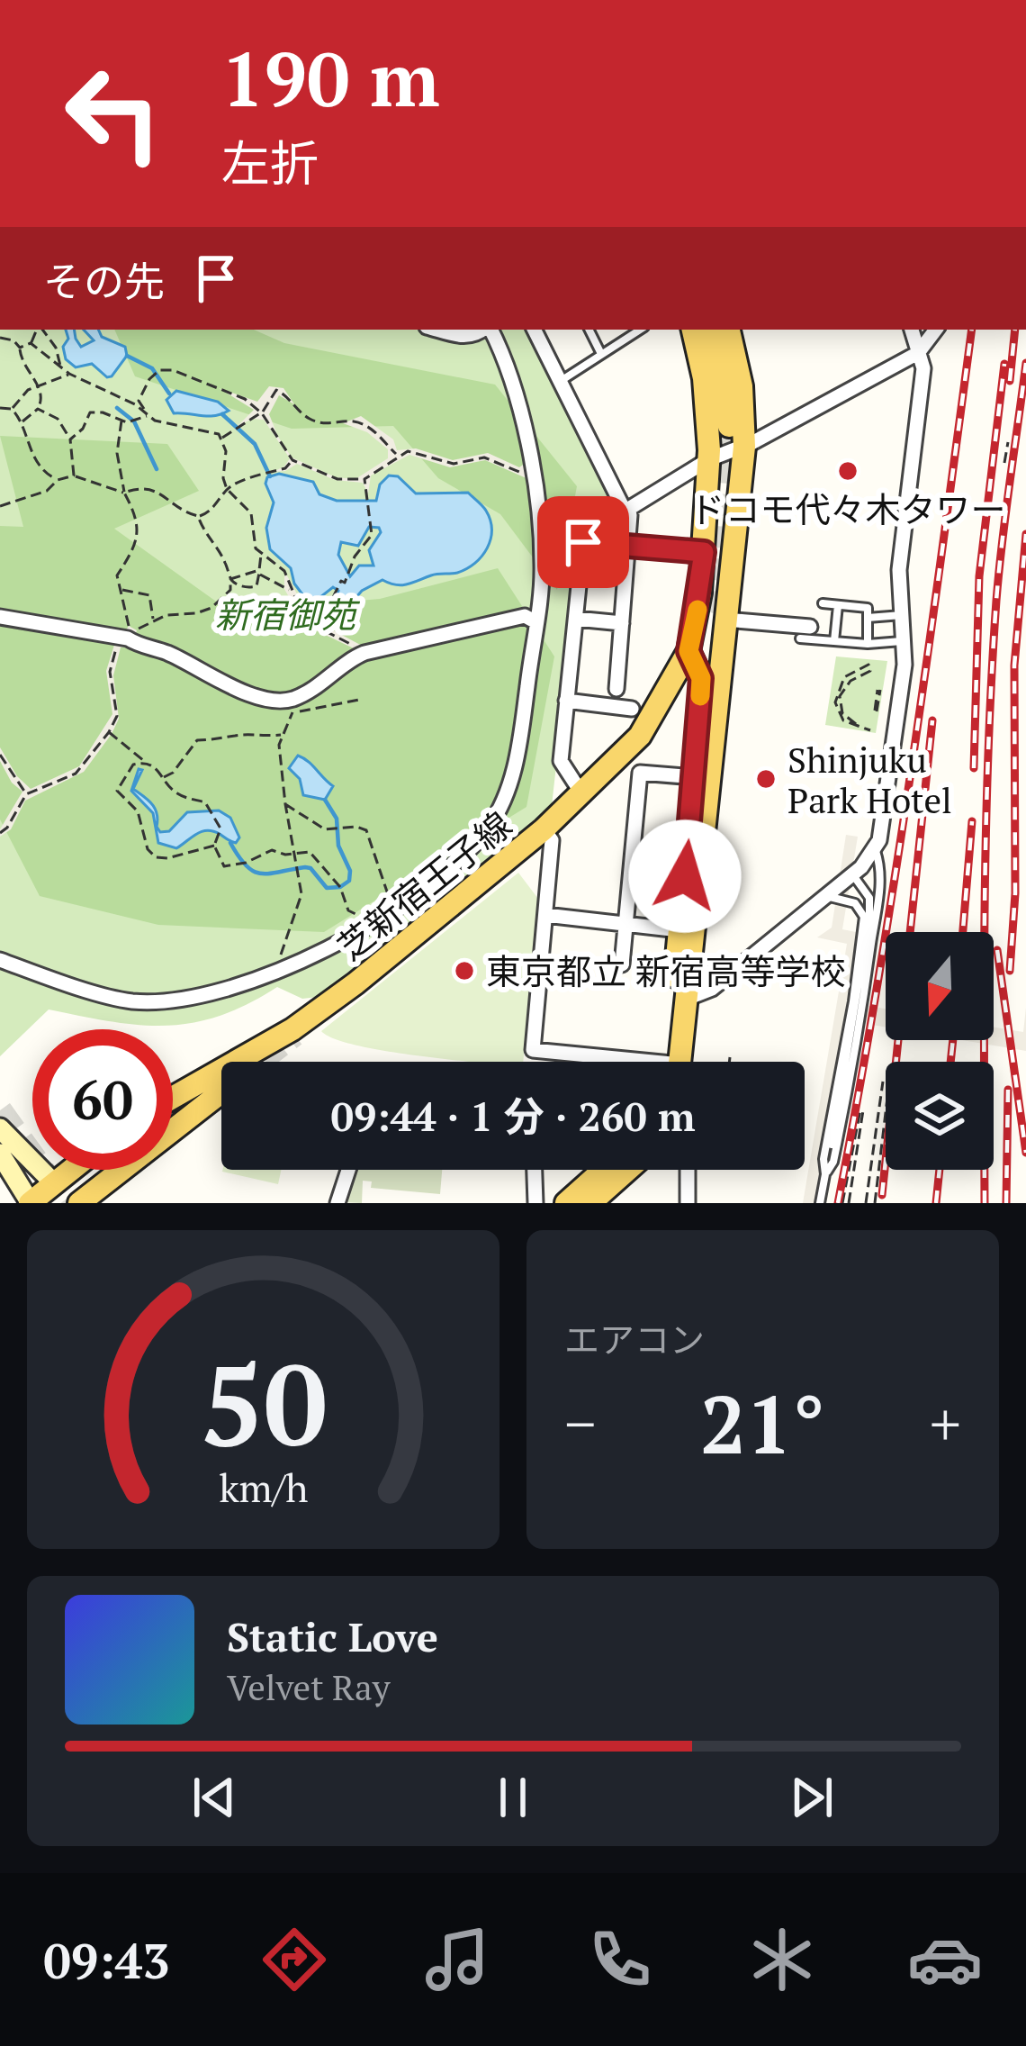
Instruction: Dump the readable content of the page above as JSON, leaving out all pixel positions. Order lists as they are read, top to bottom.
{
  "streets": {
    "main road": ["芝新宿王子線"]
  },
  "parks": ["新宿御苑"],
  "places": ["ドコモ代々木タワー", "Shinjuku Park Hotel", "東京都立 新宿高等学校"],
  "north": "bottom",
  "page": {
    "turn": ["190 m", "左折"],
    "then": "その先",
    "limit": "60",
    "trip": "09:44 · 1 分 · 260 m",
    "tile": "エアコン",
    "heat": ["−", "21°", "+"],
    "song": ["Static Love", "Velvet Ray"],
    "tabs": "09:43",
    "gauge": ["50", "km/h"]
  }
}
